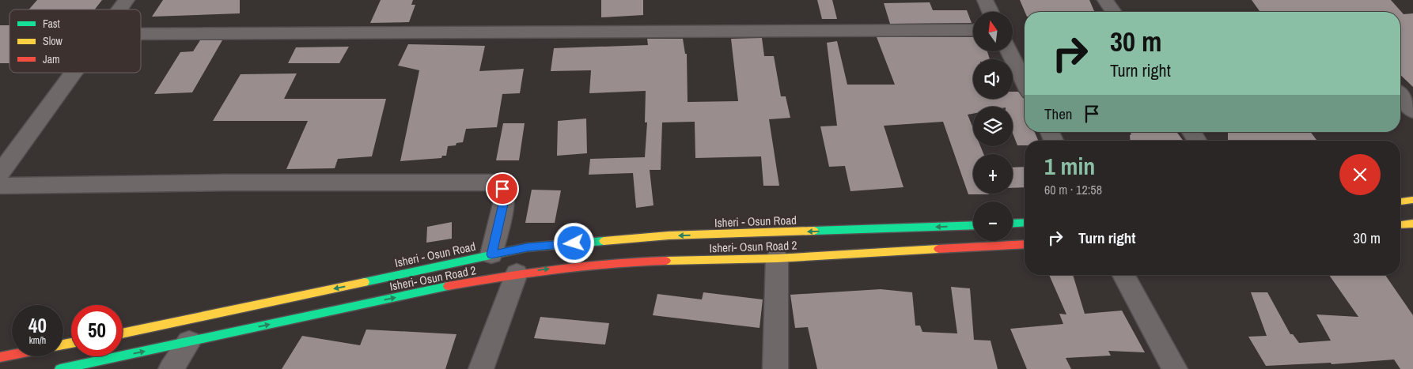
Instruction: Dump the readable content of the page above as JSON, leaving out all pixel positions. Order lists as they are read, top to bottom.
{
  "streets": {
    "main road": ["Isheri - Osun Road", "Isheri- Osun Road 2"]
  },
  "one_way": ["Isheri - Osun Road", "Isheri- Osun Road 2"],
  "legend": ["Fast", "Slow", "Jam"],
  "north": "top",
  "page": {
    "map_buttons": ["+", "−"],
    "turn": ["30 m", "Turn right"],
    "then": "Then",
    "heading": ["1 min", "60 m · 12:58"],
    "list": [
      {
        "name": "Turn right",
        "value": "30 m"
      }
    ],
    "speed": "40 km/h",
    "limit": "50"
  }
}
